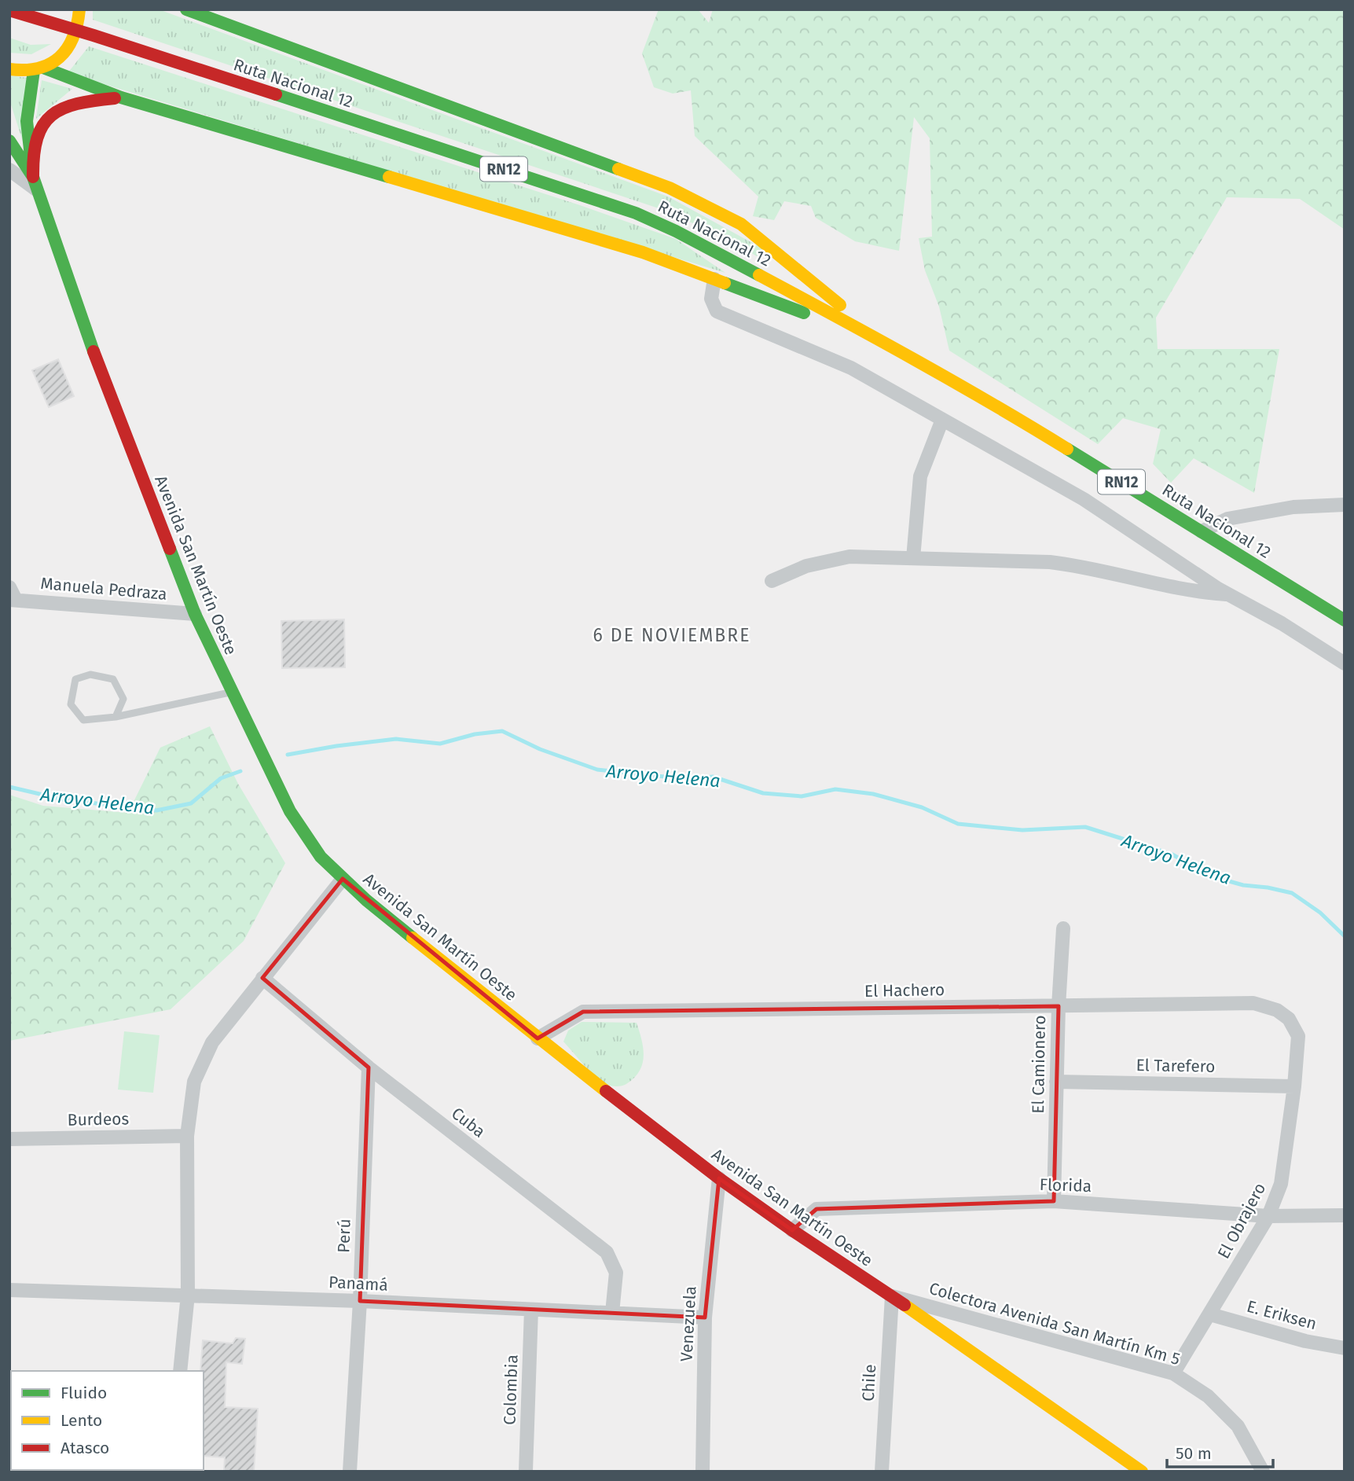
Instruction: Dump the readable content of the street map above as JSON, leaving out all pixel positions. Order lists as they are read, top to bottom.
{
  "streets": {
    "main road": ["Ruta Nacional 12", "RN12", "Avenida San Martín Oeste"],
    "street": [
      "Manuela Pedraza",
      "El Hachero",
      "El Camionero",
      "El Tarefero",
      "Burdeos",
      "Cuba",
      "Florida",
      "El Obrajero",
      "Perú",
      "Panamá",
      "E. Eriksen",
      "Venezuela",
      "Colectora Avenida San Martín Km 5",
      "Chile",
      "Colombia"
    ]
  },
  "crossings": [
    ["Avenida San Martín Oeste", "Manuela Pedraza"],
    ["Avenida San Martín Oeste", "El Hachero"],
    ["Avenida San Martín Oeste", "Florida"],
    ["Avenida San Martín Oeste", "Venezuela"],
    ["Avenida San Martín Oeste", "Colectora Avenida San Martín Km 5"],
    ["Avenida San Martín Oeste", "Chile"],
    ["El Hachero", "El Camionero"],
    ["El Hachero", "El Obrajero"],
    ["El Camionero", "El Tarefero"],
    ["El Camionero", "Florida"],
    ["El Tarefero", "El Obrajero"],
    ["Cuba", "Perú"],
    ["Cuba", "Panamá"],
    ["Florida", "El Obrajero"],
    ["El Obrajero", "E. Eriksen"],
    ["El Obrajero", "Colectora Avenida San Martín Km 5"],
    ["Perú", "Panamá"],
    ["Panamá", "Venezuela"],
    ["Panamá", "Colombia"],
    ["Colectora Avenida San Martín Km 5", "Chile"]
  ],
  "districts": ["6 DE NOVIEMBRE"],
  "water": ["Arroyo Helena"],
  "legend": ["Fluido", "Lento", "Atasco"],
  "scale_bar": "50 m"
}
